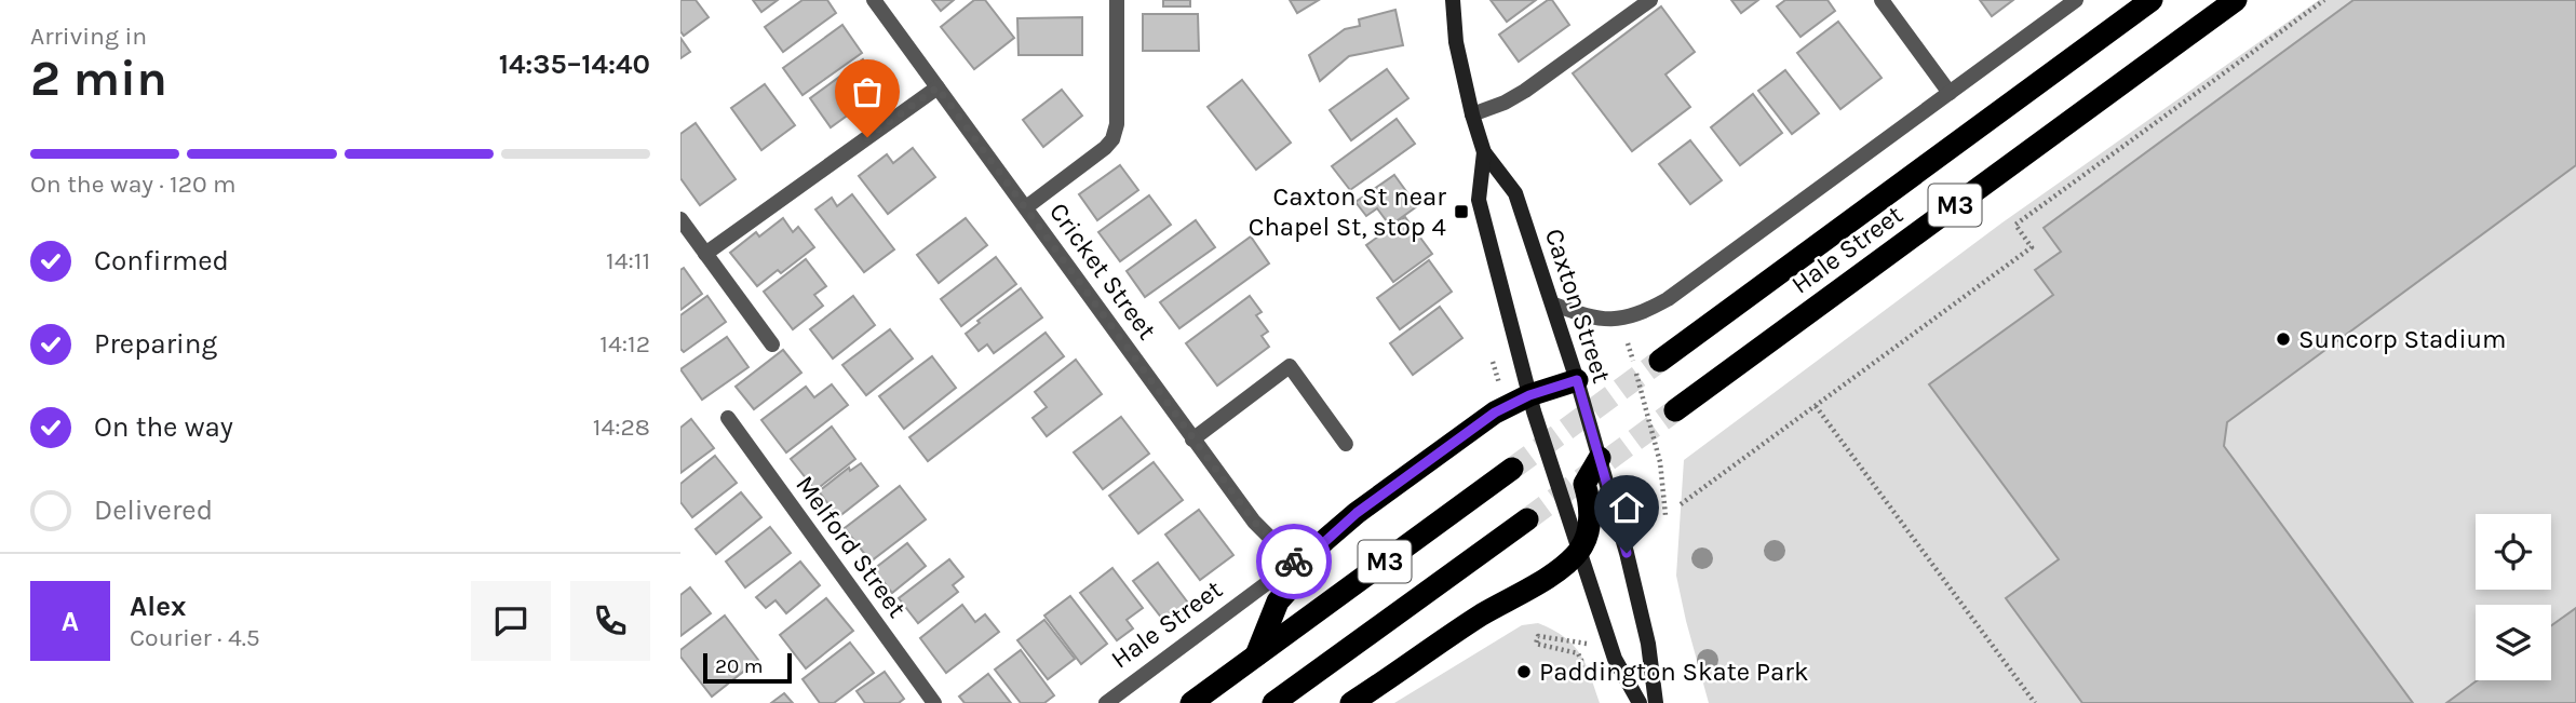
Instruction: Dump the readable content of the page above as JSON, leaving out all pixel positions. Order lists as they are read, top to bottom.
{
  "streets": {
    "highway": ["M3", "Hale Street"],
    "main road": ["Caxton Street"],
    "street": ["Cricket Street", "Melford Street"]
  },
  "crossings": [
    ["Hale Street", "Cricket Street"]
  ],
  "places": {
    "transit": ["Caxton St near Chapel St, stop 4"],
    "other": ["Suncorp Stadium", "Paddington Skate Park"]
  },
  "scale_bar": "20 m",
  "page": {
    "heading": ["2 min", "Arriving in", "14:35–14:40"],
    "panel": ["Alex", "Courier · 4.5"],
    "bar": "On the way · 120 m",
    "list": [
      ["Confirmed", "14:11"],
      ["Preparing", "14:12"],
      ["On the way", "14:28"],
      "Delivered"
    ],
    "round": "A",
    "scale": "20 m"
  }
}
